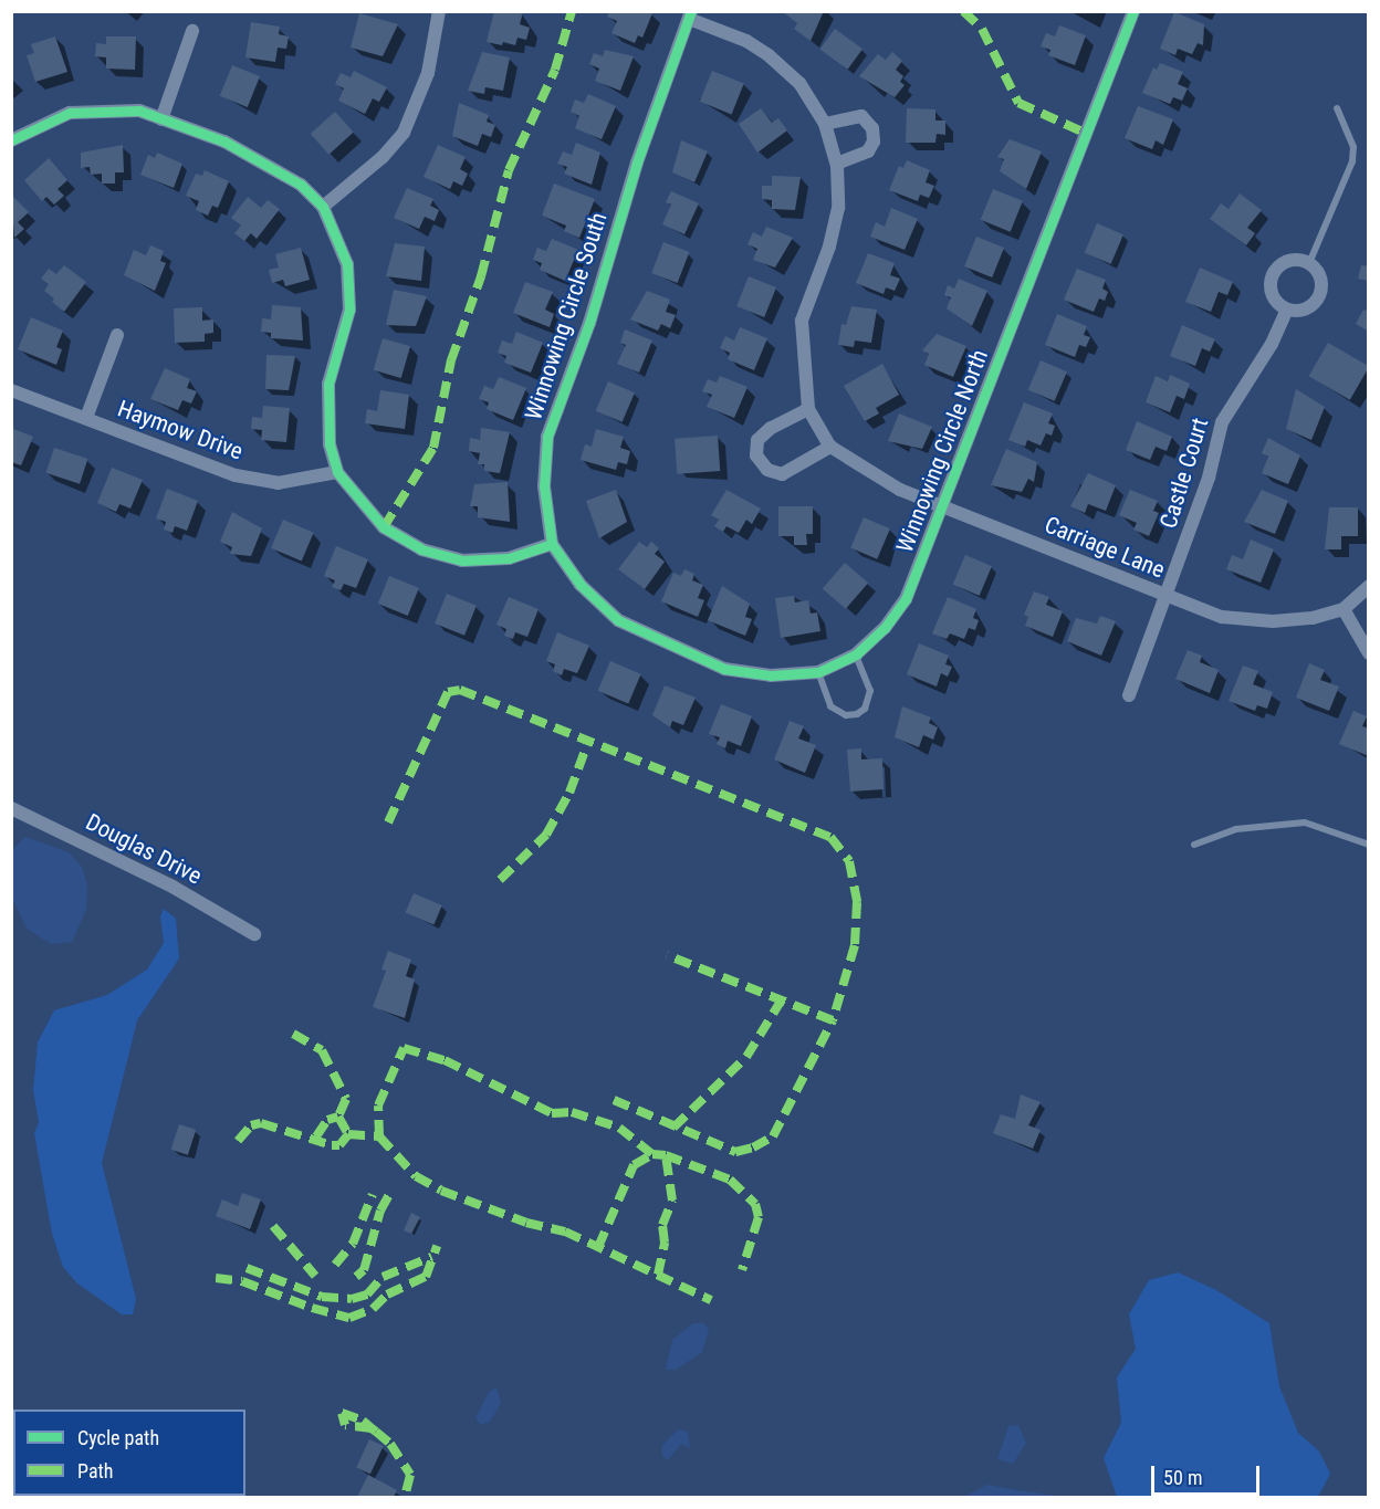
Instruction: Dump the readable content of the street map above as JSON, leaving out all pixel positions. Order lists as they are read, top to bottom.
{
  "streets": {
    "street": [
      "Winnowing Circle South",
      "Haymow Drive",
      "Winnowing Circle North",
      "Castle Court",
      "Carriage Lane",
      "Douglas Drive"
    ]
  },
  "crossings": [
    ["Winnowing Circle South", "Winnowing Circle North"],
    ["Winnowing Circle South", "Carriage Lane"],
    ["Winnowing Circle North", "Carriage Lane"],
    ["Castle Court", "Carriage Lane"]
  ],
  "legend": ["Cycle path", "Path"],
  "scale_bar": "50 m"
}
